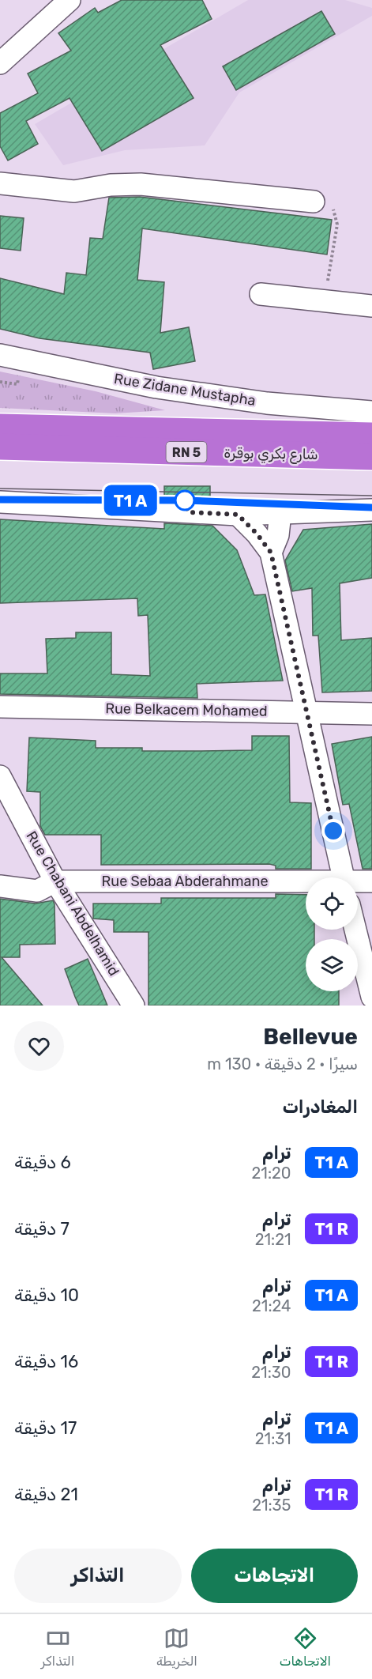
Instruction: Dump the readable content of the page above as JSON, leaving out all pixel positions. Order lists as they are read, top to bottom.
{
  "streets": {
    "highway": ["RN 5", "شارع بكري بوقرة"],
    "street": [
      "Rue Zidane Mustapha",
      "Rue Belkacem Mohamed",
      "Rue Sebaa Abderahmane",
      "Rue Chabani Abdelhamid"
    ]
  },
  "crossings": [
    ["Rue Sebaa Abderahmane", "Rue Chabani Abdelhamid"]
  ],
  "page": {
    "on_map": "T1 A",
    "heading": [
      ["Bellevue", "سيرًا · 2 دقيقة · 130 m"],
      "المغادرات"
    ],
    "list": [
      {
        "mark": "T1 A",
        "name": "ترام",
        "note": "21:20",
        "value": "6 دقيقة"
      },
      {
        "mark": "T1 R",
        "name": "ترام",
        "note": "21:21",
        "value": "7 دقيقة"
      },
      {
        "mark": "T1 A",
        "name": "ترام",
        "note": "21:24",
        "value": "10 دقيقة"
      },
      {
        "mark": "T1 R",
        "name": "ترام",
        "note": "21:30",
        "value": "16 دقيقة"
      },
      {
        "mark": "T1 A",
        "name": "ترام",
        "note": "21:31",
        "value": "17 دقيقة"
      },
      {
        "mark": "T1 R",
        "name": "ترام",
        "note": "21:35",
        "value": "21 دقيقة"
      }
    ],
    "buttons": ["الاتجاهات", "التذاكر"],
    "tabs": ["الاتجاهات", "الخريطة", "التذاكر"]
  }
}
